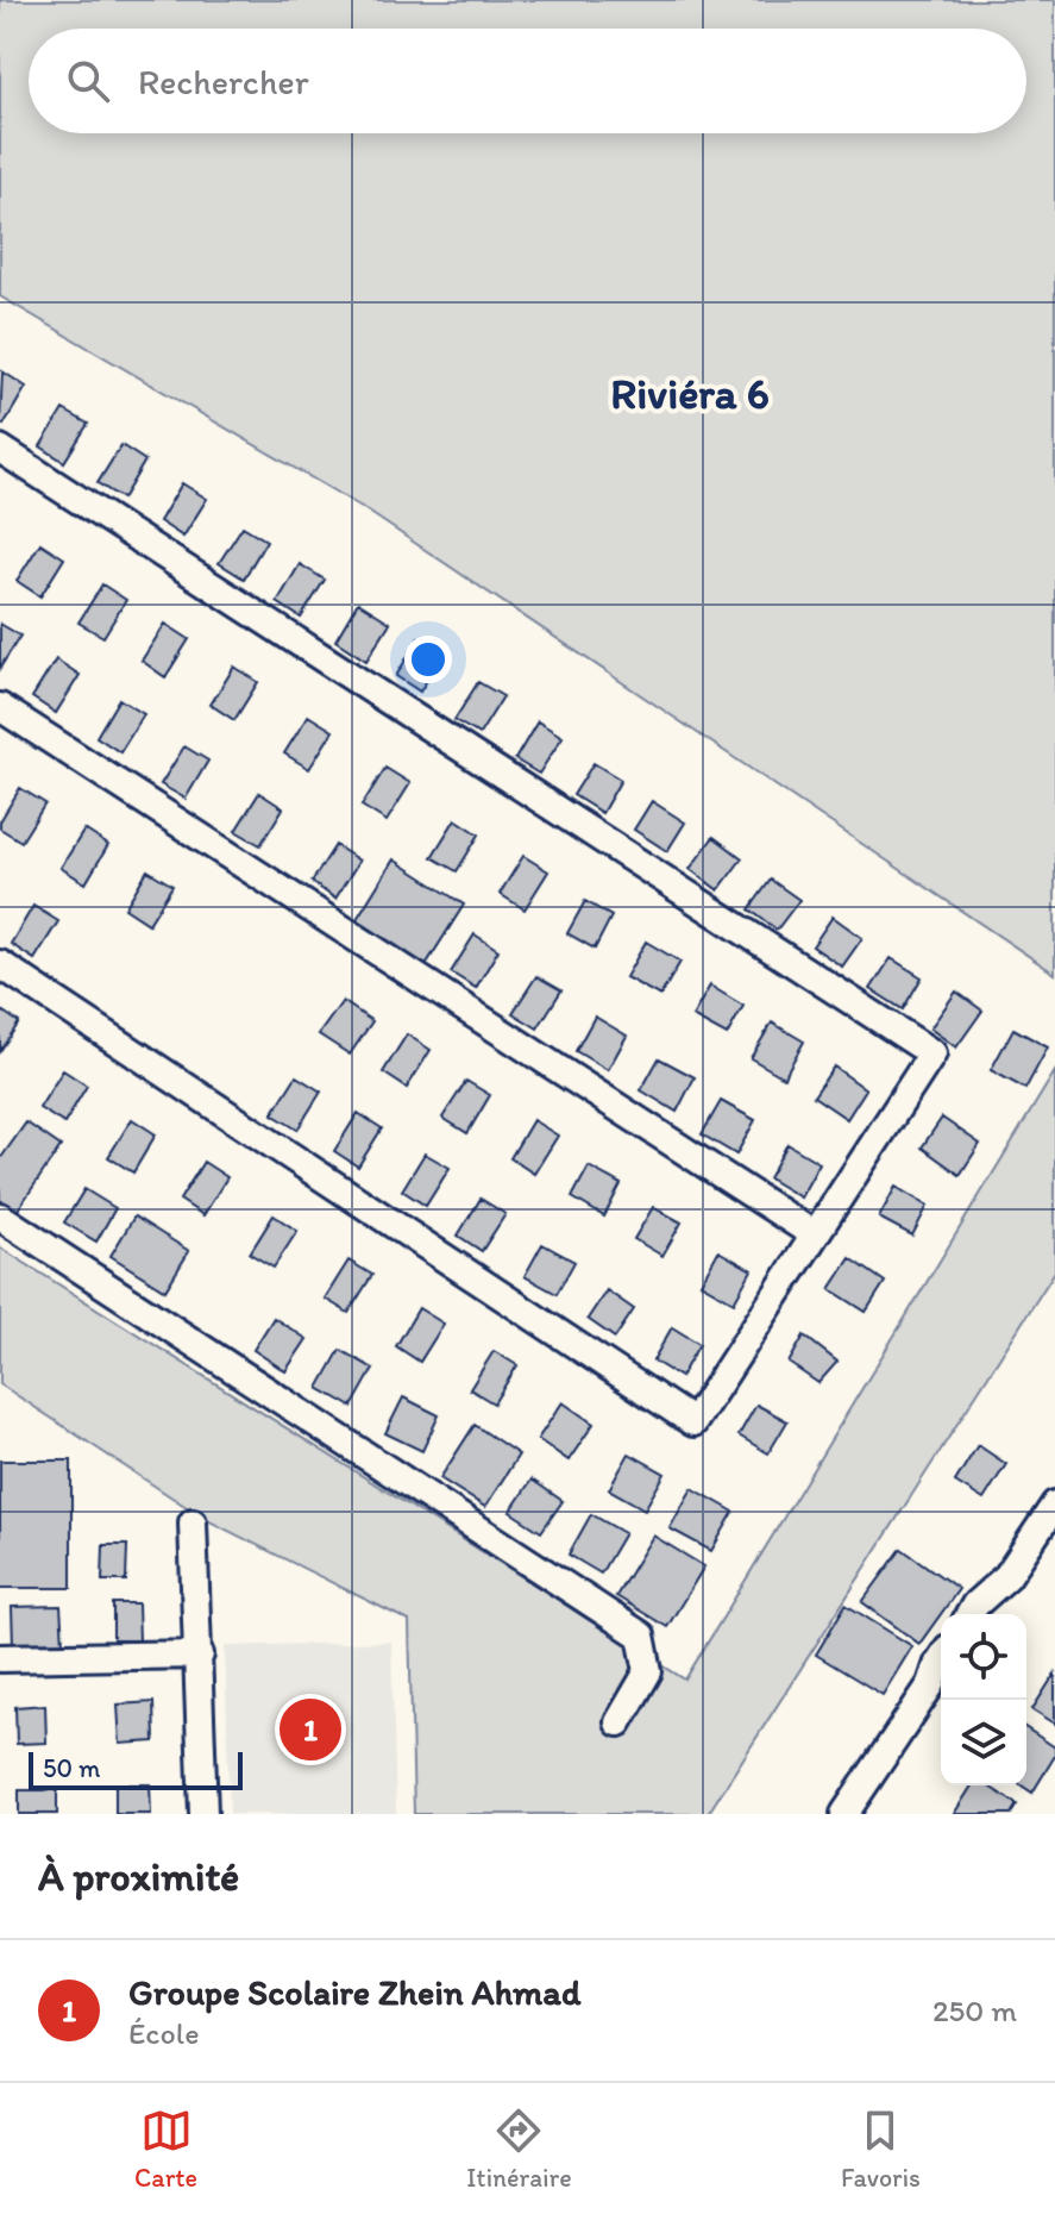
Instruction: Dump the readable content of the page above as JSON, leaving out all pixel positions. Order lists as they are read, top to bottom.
{
  "districts": ["Riviéra 6"],
  "scale_bar": "50 m",
  "page": {
    "search": "Rechercher",
    "pins": "1",
    "scale": "50 m",
    "heading": "À proximité",
    "list": [
      {
        "mark": "1",
        "name": "Groupe Scolaire Zhein Ahmad",
        "note": "École",
        "value": "250 m"
      }
    ],
    "nav": ["Carte", "Itinéraire", "Favoris"]
  }
}
